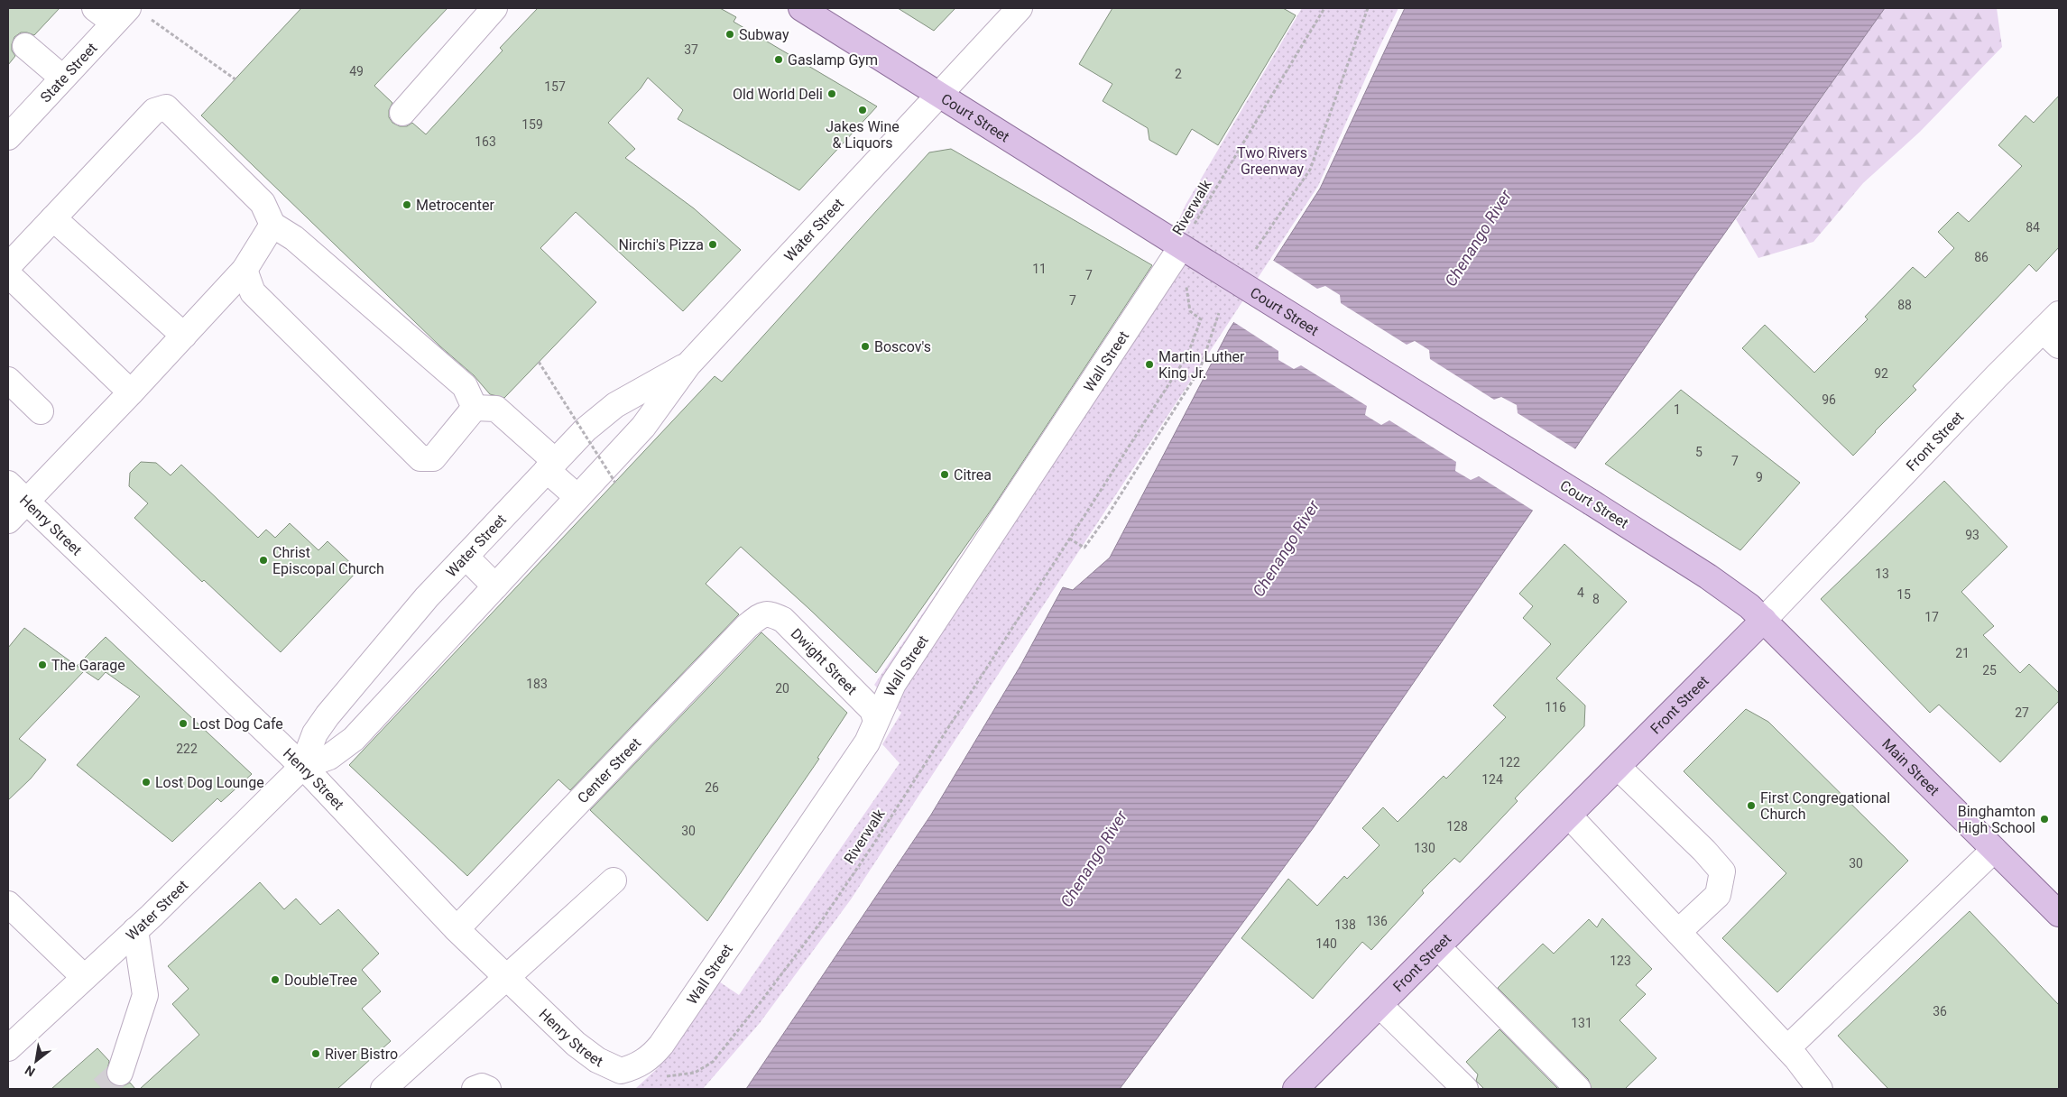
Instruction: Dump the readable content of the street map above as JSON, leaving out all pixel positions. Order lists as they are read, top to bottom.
{
  "streets": {
    "main road": ["Court Street", "Front Street", "Main Street"],
    "street": [
      "State Street",
      "Water Street",
      "Wall Street",
      "Henry Street",
      "Dwight Street",
      "Center Street"
    ],
    "path": ["Riverwalk"]
  },
  "crossings": [
    ["Court Street", "Riverwalk"],
    ["Court Street", "Water Street"],
    ["Court Street", "Wall Street"],
    ["Court Street", "Front Street"],
    ["Court Street", "Main Street"],
    ["Riverwalk", "Wall Street"],
    ["Water Street", "Henry Street"],
    ["Wall Street", "Henry Street"],
    ["Wall Street", "Dwight Street"],
    ["Front Street", "Main Street"],
    ["Henry Street", "Center Street"],
    ["Dwight Street", "Center Street"]
  ],
  "water": ["Chenango River"],
  "parks": ["Two Rivers Greenway"],
  "places": [
    "Subway",
    "Gaslamp Gym",
    "Old World Deli",
    "Jakes Wine & Liquors",
    "Metrocenter",
    "Nirchi's Pizza",
    "Boscov's",
    "Martin Luther King Jr.",
    "Citrea",
    "Christ Episcopal Church",
    "The Garage",
    "Lost Dog Cafe",
    "Lost Dog Lounge",
    "First Congregational Church",
    "Binghamton High School",
    "DoubleTree",
    "River Bistro"
  ],
  "house_numbers": [
    "37",
    "49",
    "2",
    "157",
    "159",
    "163",
    "84",
    "86",
    "11",
    "7",
    "7",
    "88",
    "92",
    "96",
    "1",
    "5",
    "7",
    "9",
    "93",
    "13",
    "4",
    "15",
    "8",
    "17",
    "21",
    "25",
    "183",
    "20",
    "116",
    "27",
    "222",
    "122",
    "124",
    "26",
    "128",
    "30",
    "130",
    "30",
    "136",
    "138",
    "140",
    "123",
    "36",
    "131"
  ],
  "north": "bottom left"
}
